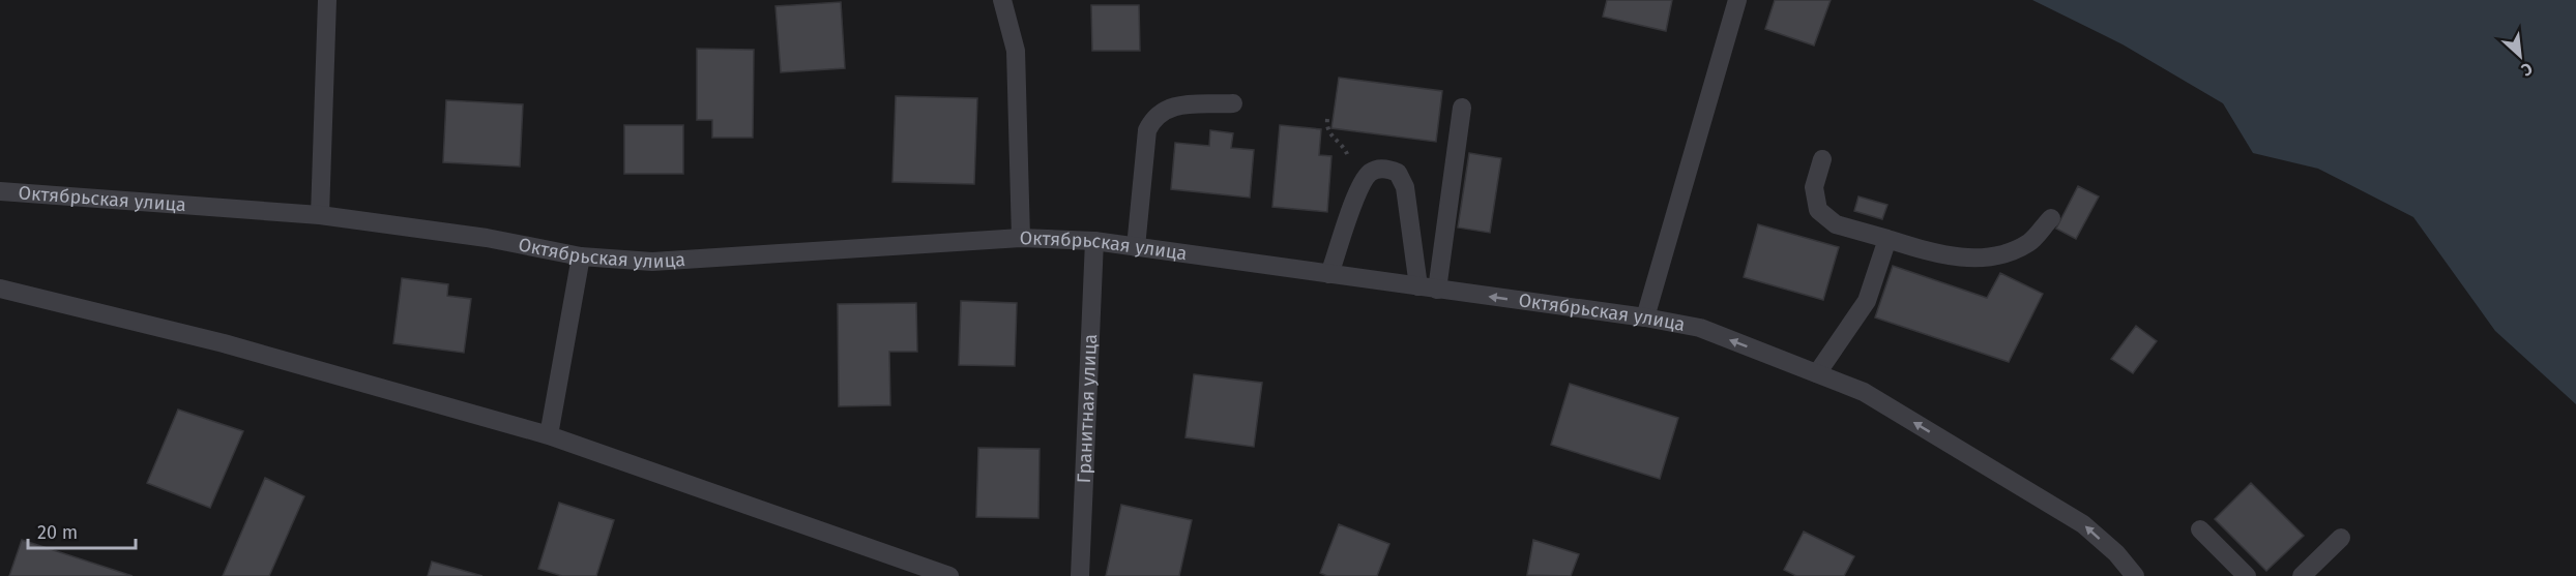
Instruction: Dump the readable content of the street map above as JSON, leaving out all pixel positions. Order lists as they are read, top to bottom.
{
  "streets": {
    "street": ["Октябрьская улица", "Гранитная улица"]
  },
  "crossings": [
    ["Октябрьская улица", "Гранитная улица"]
  ],
  "scale_bar": "20 m",
  "north": "bottom right"
}
